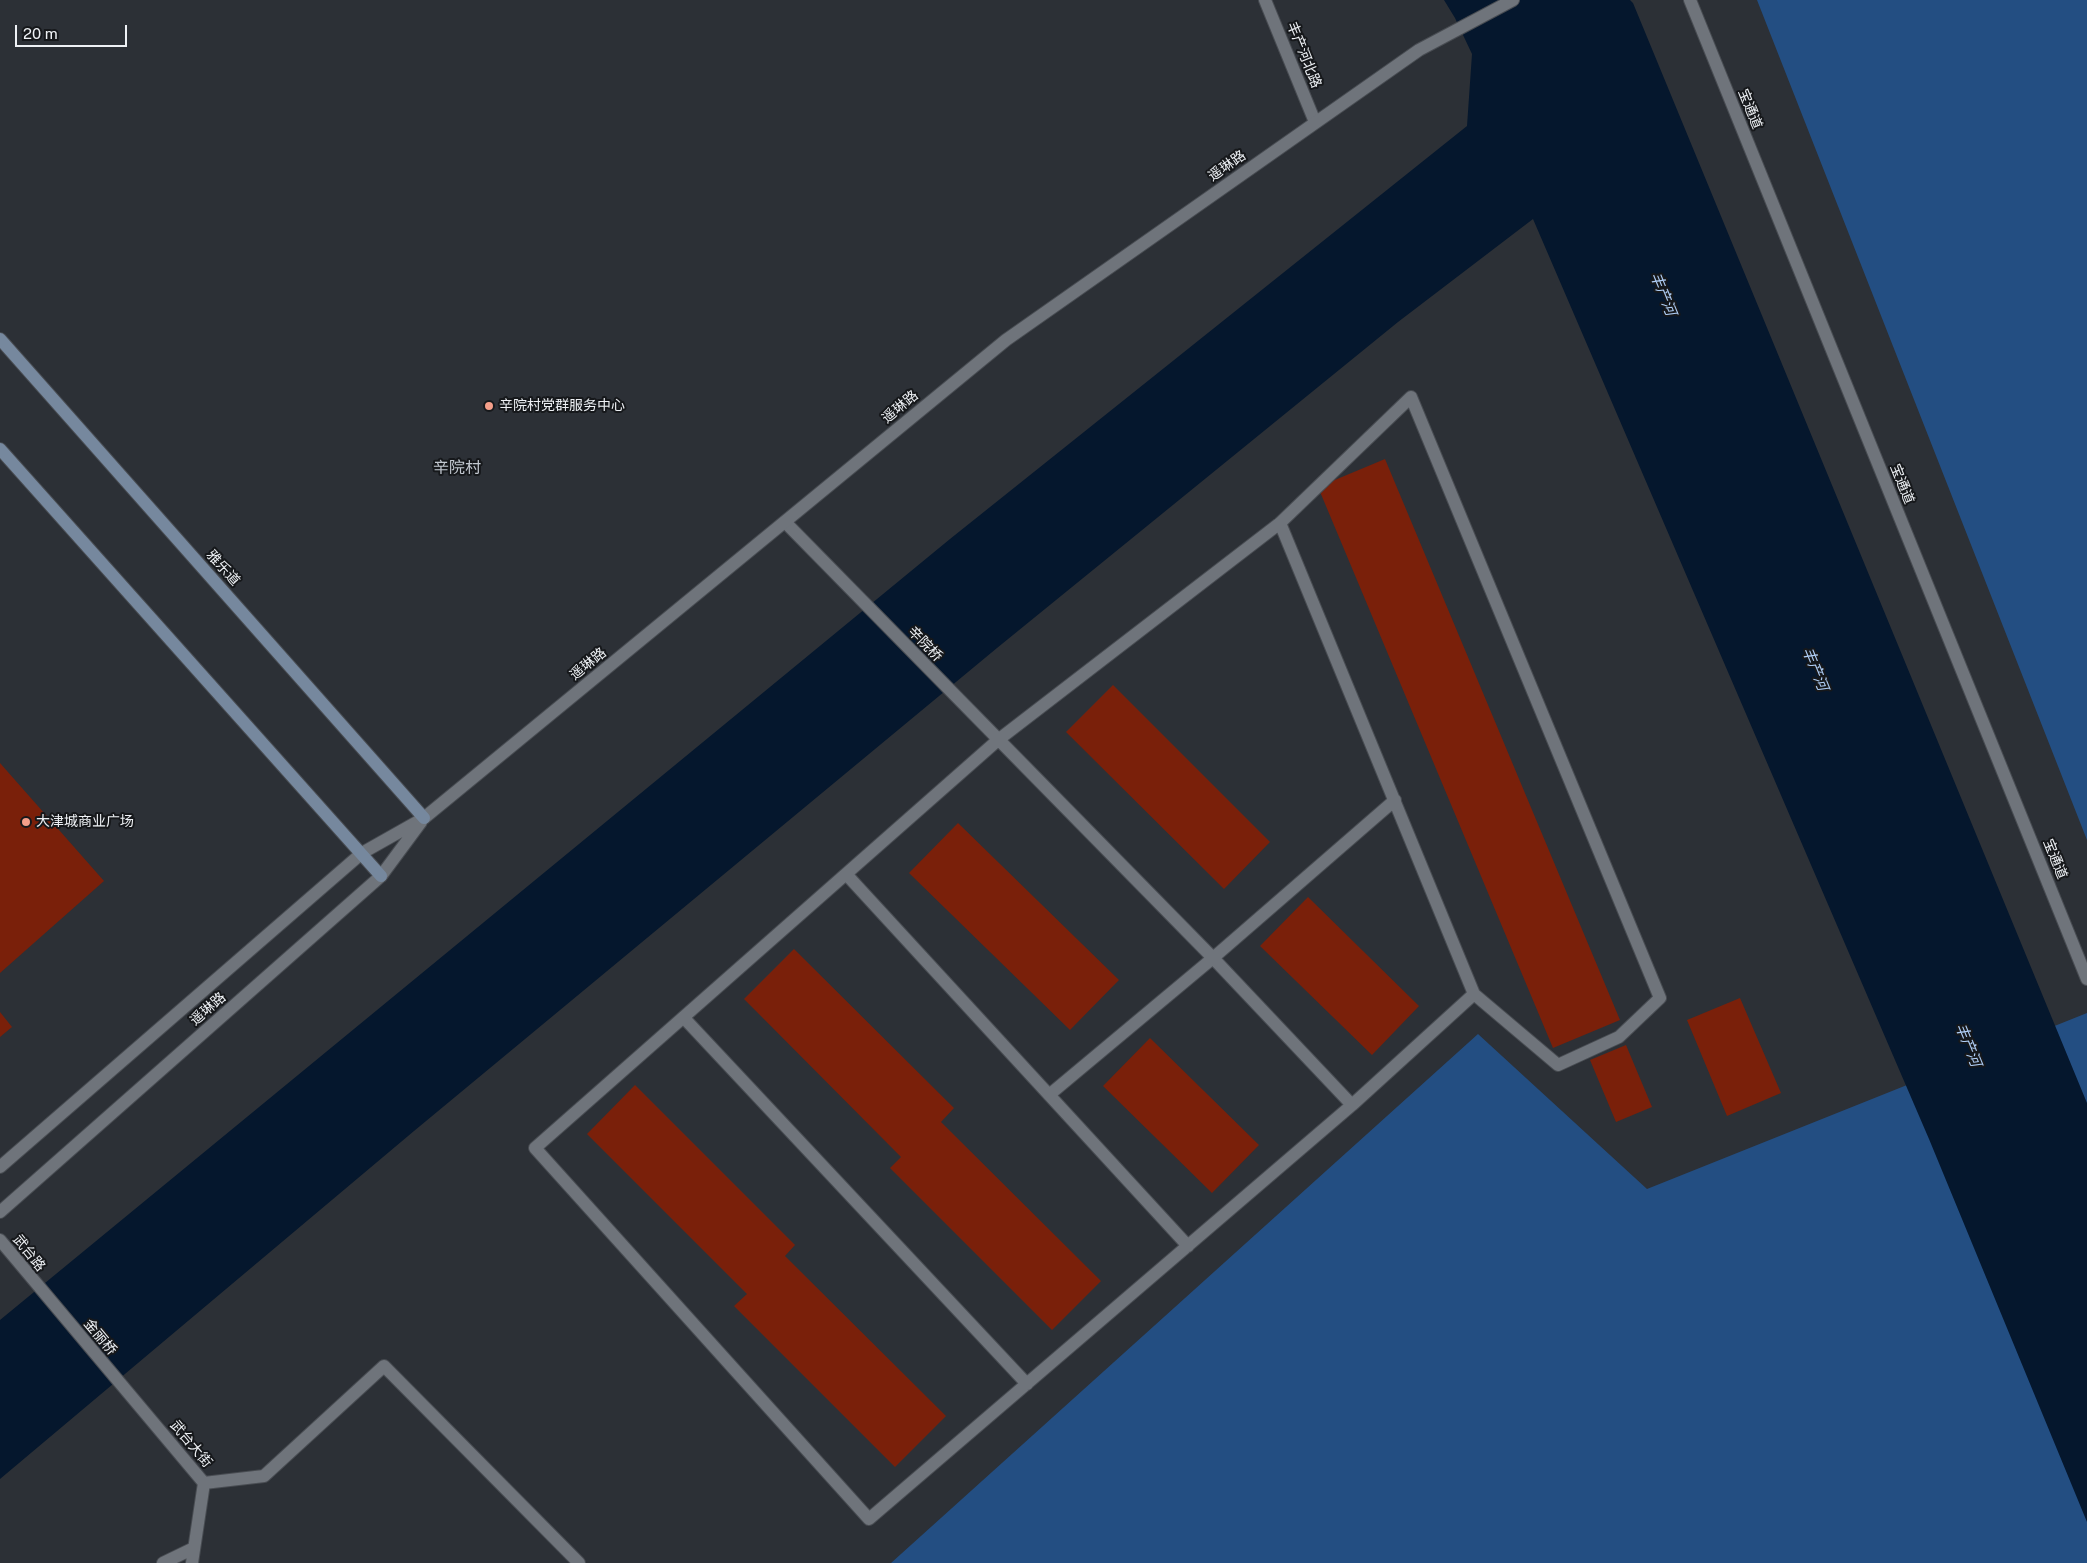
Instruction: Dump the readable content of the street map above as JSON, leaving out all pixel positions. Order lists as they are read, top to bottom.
{
  "streets": {
    "main road": ["雅乐道"],
    "street": [
      "丰产河北路",
      "宝通道",
      "遥琳路",
      "辛院桥",
      "武台路",
      "金丽桥",
      "武台大街"
    ]
  },
  "crossings": [
    ["丰产河北路", "遥琳路"],
    ["遥琳路", "雅乐道"],
    ["遥琳路", "辛院桥"],
    ["武台路", "金丽桥"],
    ["金丽桥", "武台大街"]
  ],
  "districts": ["辛院村"],
  "water": ["丰产河"],
  "places": ["辛院村党群服务中心", "大津城商业广场"],
  "scale_bar": "20 m"
}
